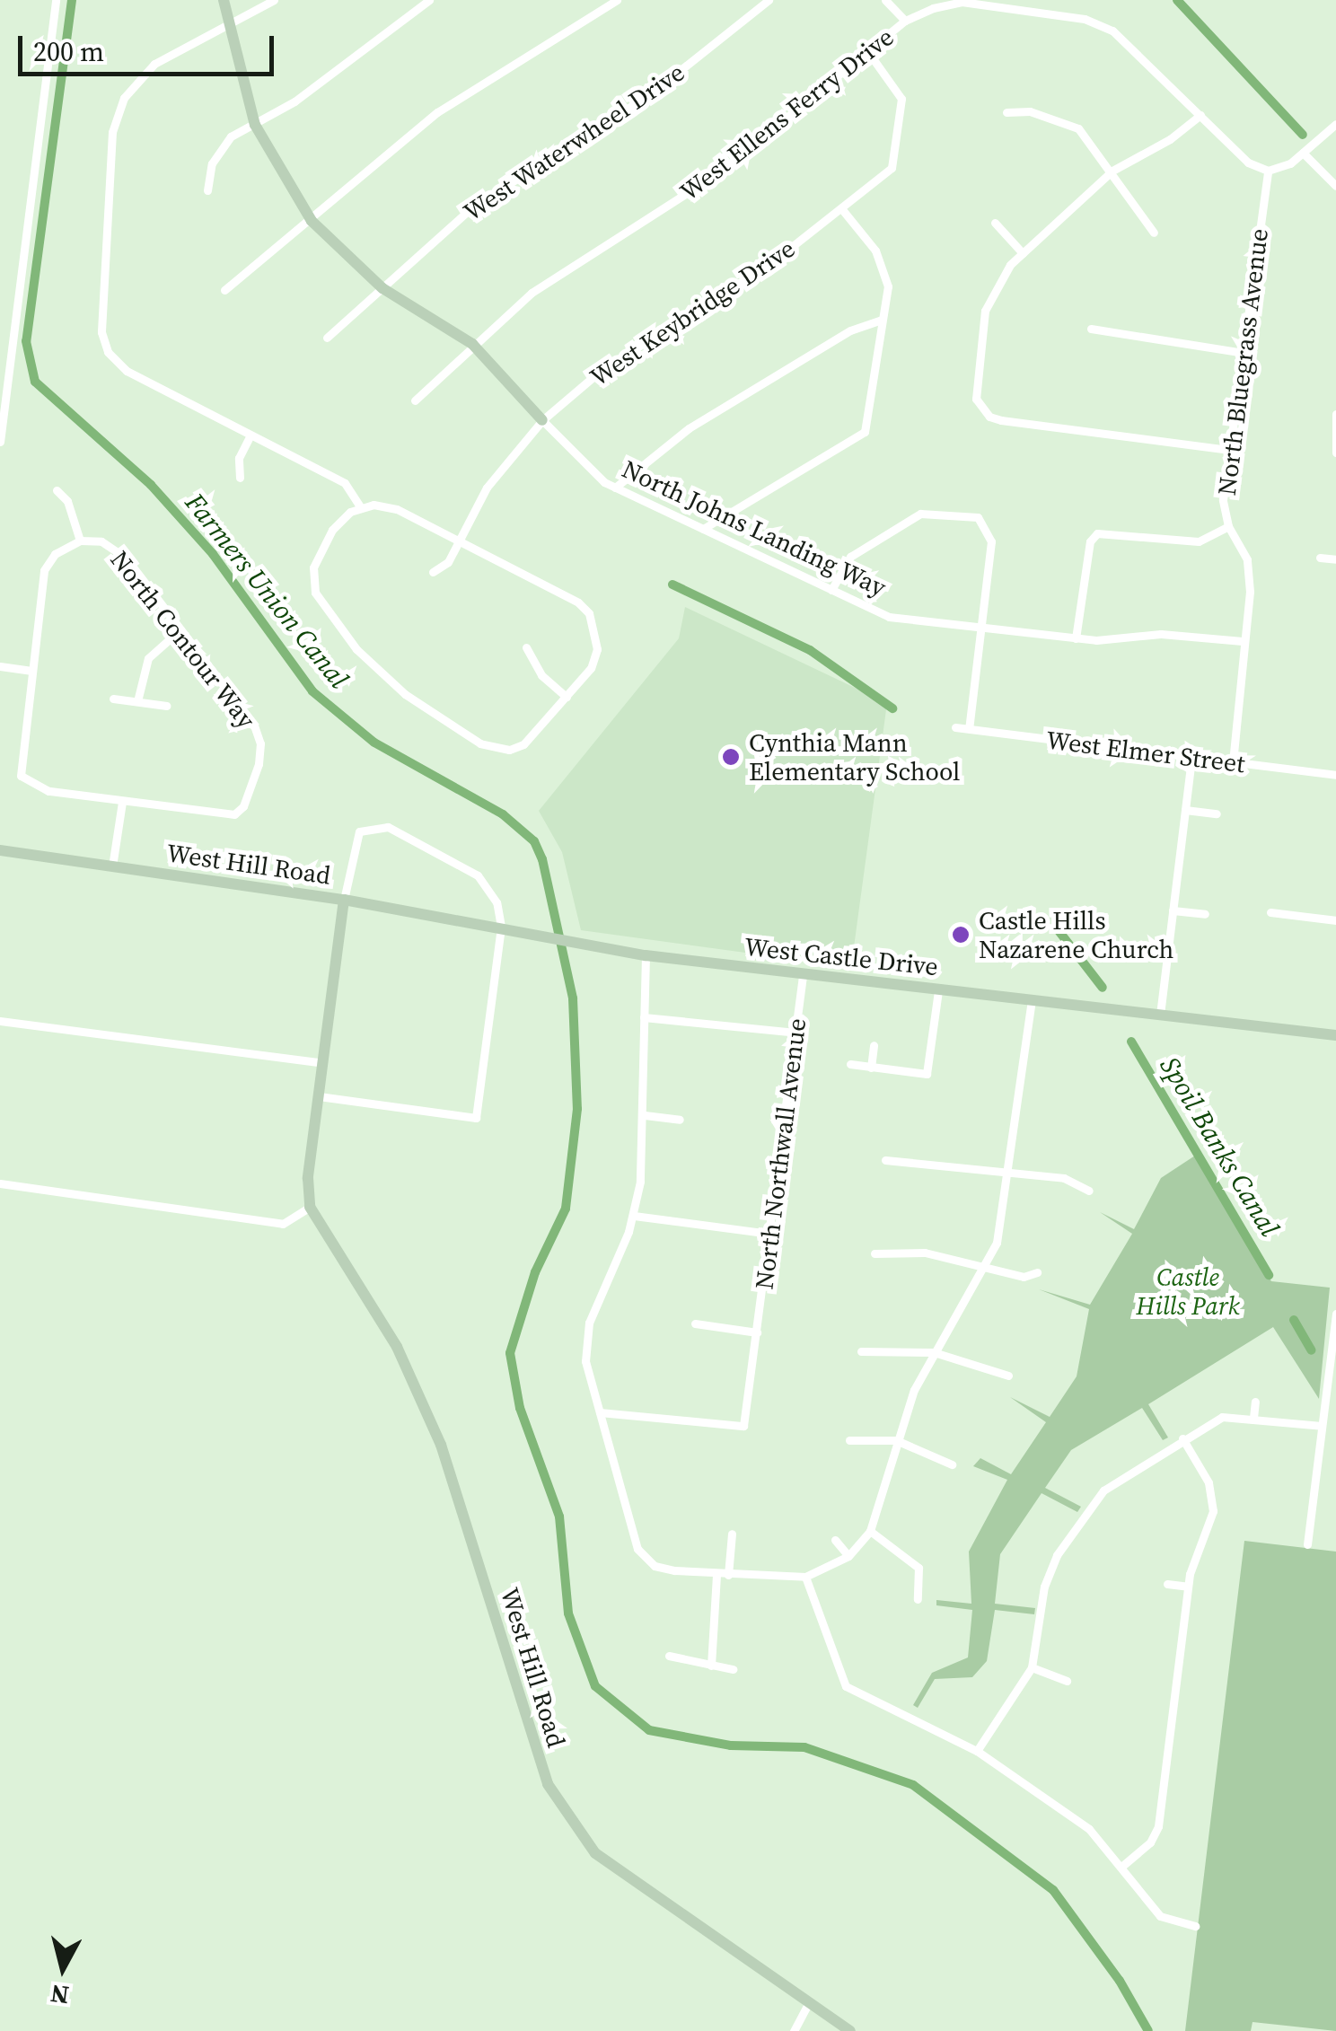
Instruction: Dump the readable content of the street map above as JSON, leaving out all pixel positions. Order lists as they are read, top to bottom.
{
  "streets": {
    "street": [
      "West Ellens Ferry Drive",
      "West Waterwheel Drive",
      "West Keybridge Drive",
      "North Bluegrass Avenue",
      "North Johns Landing Way",
      "North Contour Way",
      "West Elmer Street",
      "West Hill Road",
      "West Castle Drive",
      "North Northwall Avenue"
    ]
  },
  "crossings": [
    ["West Ellens Ferry Drive", "West Keybridge Drive"],
    ["West Ellens Ferry Drive", "North Bluegrass Avenue"],
    ["West Ellens Ferry Drive", "North Johns Landing Way"],
    ["West Waterwheel Drive", "North Johns Landing Way"],
    ["West Keybridge Drive", "North Johns Landing Way"],
    ["North Bluegrass Avenue", "North Johns Landing Way"],
    ["North Bluegrass Avenue", "West Elmer Street"],
    ["West Hill Road", "West Castle Drive"],
    ["West Castle Drive", "North Northwall Avenue"]
  ],
  "water": ["Farmers Union Canal", "Spoil Banks Canal"],
  "parks": ["Castle Hills Park"],
  "places": ["Cynthia Mann Elementary School", "Castle Hills Nazarene Church"],
  "scale_bar": "200 m",
  "north": "bottom"
}
